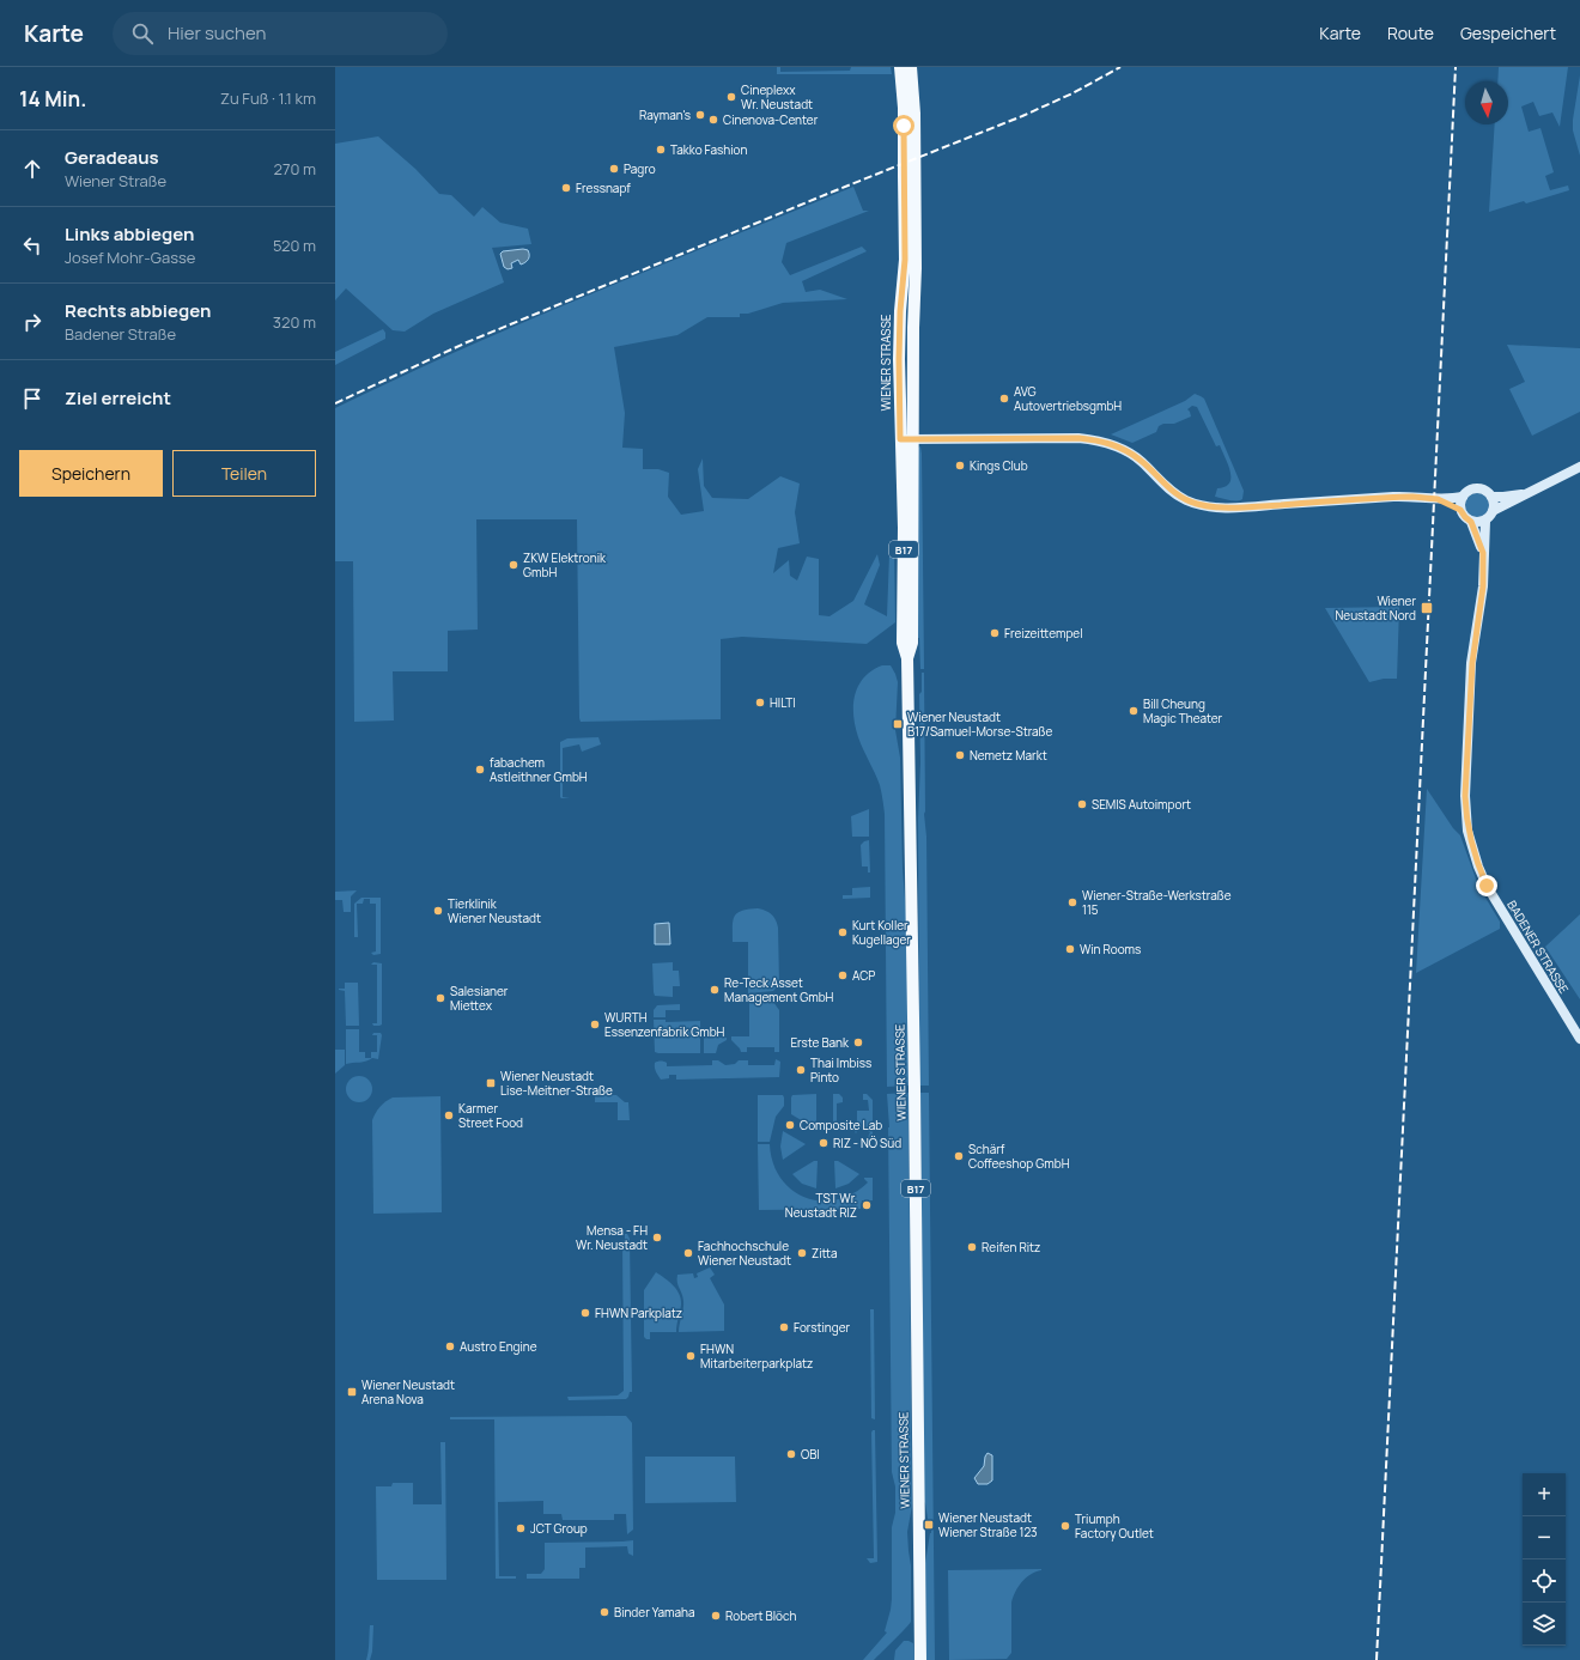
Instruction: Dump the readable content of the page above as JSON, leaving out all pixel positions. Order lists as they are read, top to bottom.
{
  "streets": {
    "main road": ["WIENER STRASSE", "B17"],
    "street": ["BADENER STRASSE"]
  },
  "places": {
    "other": [
      "Cineplexx Wr. Neustadt",
      "Rayman's",
      "Cinenova-Center",
      "Takko Fashion",
      "Pagro",
      "Fressnapf",
      "AVG AutovertriebsgmbH",
      "Kings Club",
      "ZKW Elektronik GmbH",
      "Freizeittempel",
      "HILTI",
      "Bill Cheung Magic Theater",
      "Nemetz Markt",
      "fabachem Astleithner GmbH",
      "SEMIS Autoimport",
      "Wiener-Straße-Werkstraße 115",
      "Tierklinik Wiener Neustadt",
      "Kurt Koller Kugellager",
      "Win Rooms",
      "ACP",
      "Re-Teck Asset Management GmbH",
      "Salesianer Miettex",
      "WURTH Essenzenfabrik GmbH",
      "Erste Bank",
      "Thai Imbiss Pinto",
      "Karmer Street Food",
      "Composite Lab",
      "RIZ - NÖ Süd",
      "Schärf Coffeeshop GmbH",
      "TST Wr. Neustadt RIZ",
      "Mensa - FH Wr. Neustadt",
      "Reifen Ritz",
      "Fachhochschule Wiener Neustadt",
      "Zitta",
      "FHWN Parkplatz",
      "Forstinger",
      "Austro Engine",
      "FHWN Mitarbeiterparkplatz",
      "OBI",
      "Triumph Factory Outlet",
      "JCT Group",
      "Binder Yamaha",
      "Robert Blöch"
    ],
    "transit": [
      "Wiener Neustadt Nord",
      "Wiener Neustadt B17/Samuel-Morse-Straße",
      "Wiener Neustadt Lise-Meitner-Straße",
      "Wiener Neustadt Arena Nova",
      "Wiener Neustadt Wiener Straße 123"
    ]
  },
  "north": "bottom",
  "page": {
    "header": "Karte",
    "search": "Hier suchen",
    "nav": ["Karte", "Route", "Gespeichert"],
    "heading": ["14 Min.", "Zu Fuß · 1.1 km"],
    "list": [
      ["Geradeaus", "Wiener Straße", "270 m"],
      ["Links abbiegen", "Josef Mohr-Gasse", "520 m"],
      ["Rechts abbiegen", "Badener Straße", "320 m"],
      "Ziel erreicht"
    ],
    "buttons": ["Speichern", "Teilen"],
    "map_buttons": ["+", "−"]
  }
}
